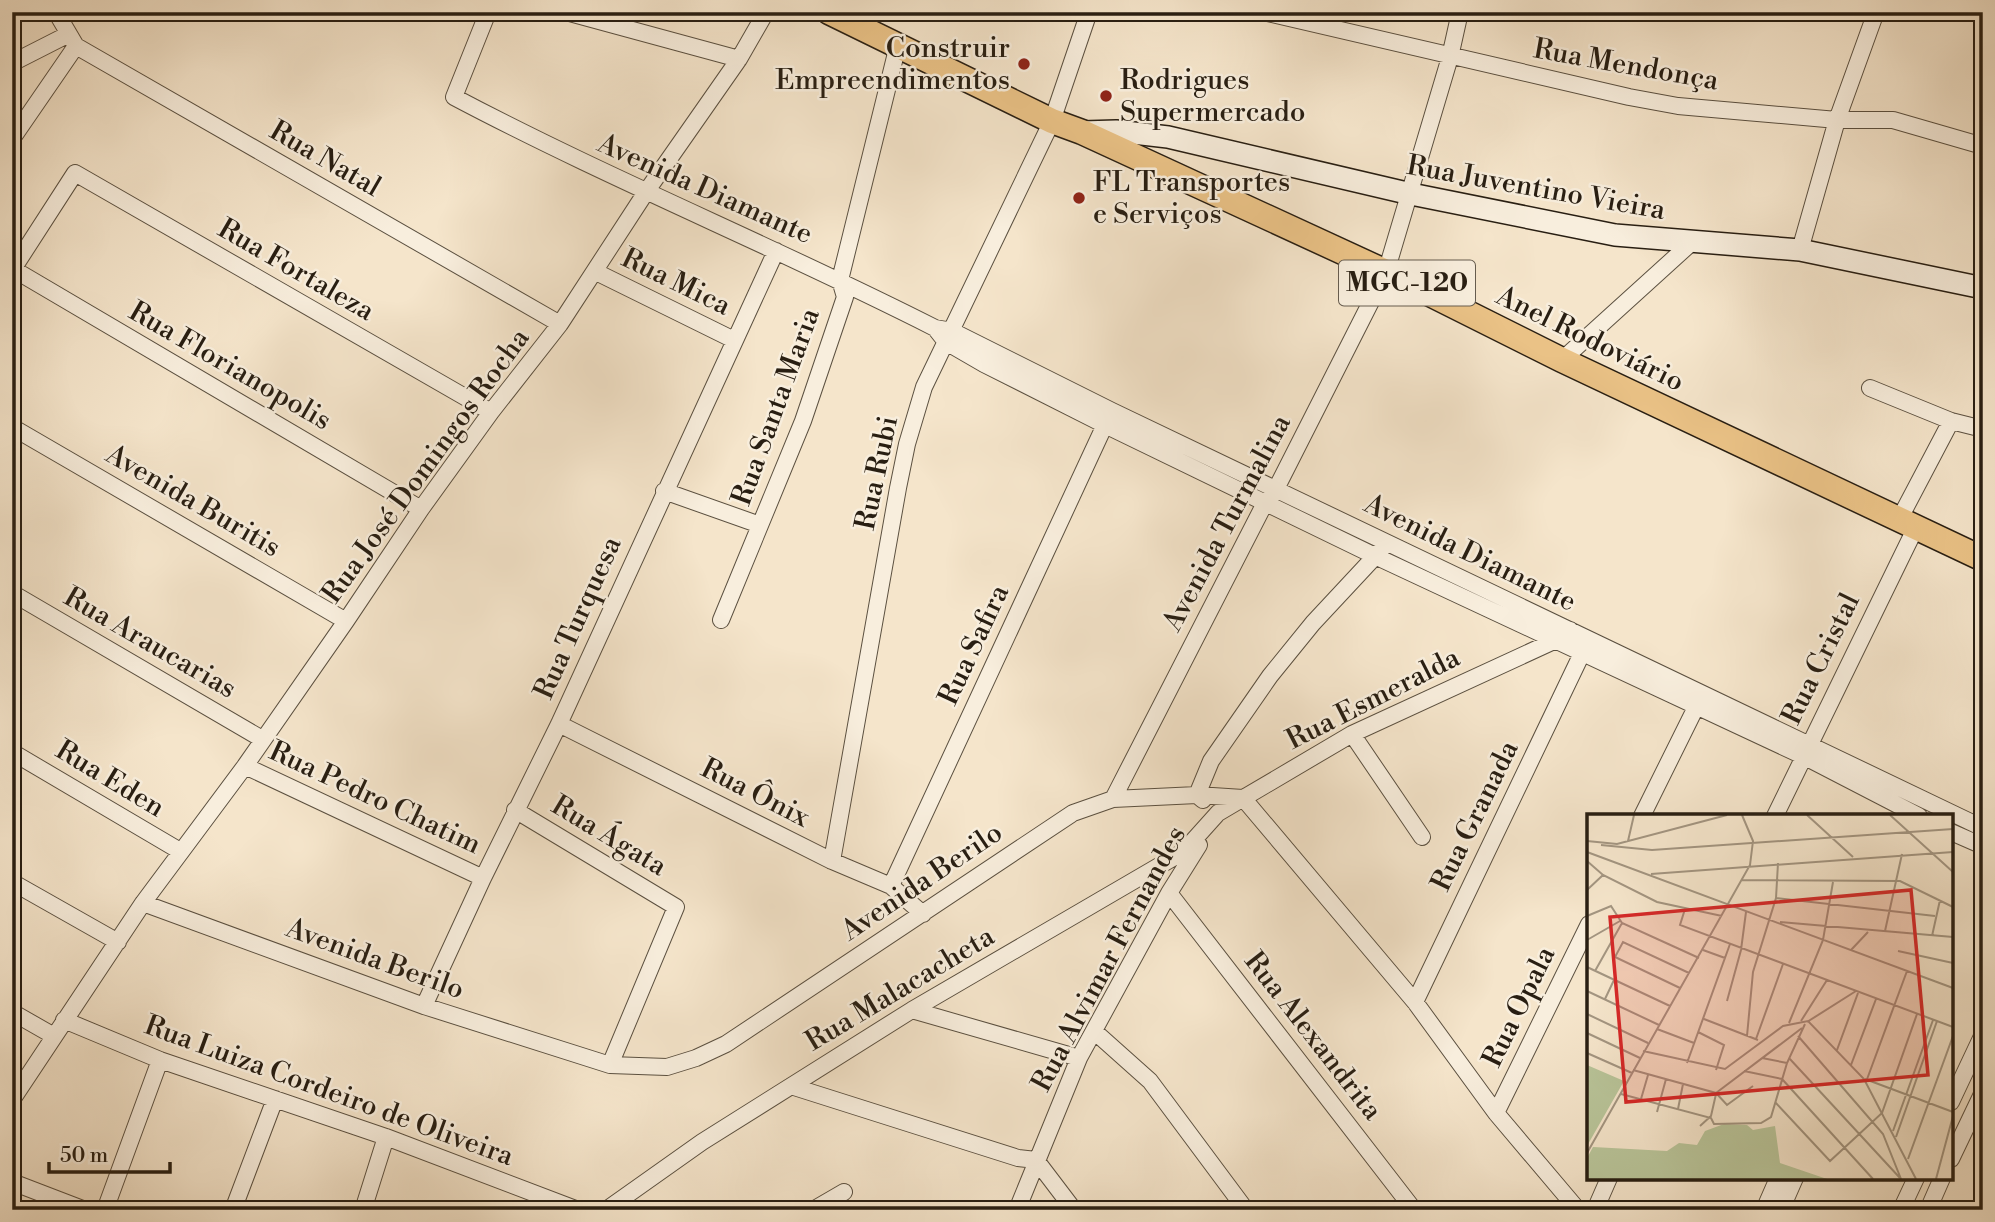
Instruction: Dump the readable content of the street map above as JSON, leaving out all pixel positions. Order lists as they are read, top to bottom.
{
  "streets": {
    "main road": ["MGC-120", "Anel Rodoviário"],
    "street": [
      "Rua Mendonça",
      "Rua Natal",
      "Rua Juventino Vieira",
      "Avenida Diamante",
      "Rua Fortaleza",
      "Rua Mica",
      "Rua Florianopolis",
      "Rua Santa Maria",
      "Rua José Domingos Rocha",
      "Rua Rubi",
      "Avenida Buritis",
      "Avenida Turmalina",
      "Rua Turquesa",
      "Rua Araucarias",
      "Rua Safira",
      "Rua Cristal",
      "Rua Esmeralda",
      "Rua Eden",
      "Rua Ônix",
      "Rua Pedro Chatim",
      "Rua Granada",
      "Rua Ágata",
      "Avenida Berilo",
      "Rua Alvimar Fernandes",
      "Rua Malacacheta",
      "Rua Opala",
      "Rua Alexandrita",
      "Rua Luiza Cordeiro de Oliveira"
    ]
  },
  "crossings": [
    ["Rua Mendonça", "Avenida Turmalina"],
    ["Rua Natal", "Rua José Domingos Rocha"],
    ["Rua Juventino Vieira", "Anel Rodoviário"],
    ["Rua Juventino Vieira", "Avenida Turmalina"],
    ["Avenida Diamante", "Rua Santa Maria"],
    ["Avenida Diamante", "Rua José Domingos Rocha"],
    ["Avenida Diamante", "Rua Rubi"],
    ["Avenida Diamante", "Avenida Turmalina"],
    ["Avenida Diamante", "Rua Turquesa"],
    ["Avenida Diamante", "Rua Safira"],
    ["Avenida Diamante", "Rua Cristal"],
    ["Avenida Diamante", "Rua Esmeralda"],
    ["Avenida Diamante", "Rua Granada"],
    ["Rua Fortaleza", "Rua Florianopolis"],
    ["Rua Fortaleza", "Rua José Domingos Rocha"],
    ["Rua Mica", "Rua José Domingos Rocha"],
    ["Rua Mica", "Rua Turquesa"],
    ["Anel Rodoviário", "Rua Santa Maria"],
    ["Anel Rodoviário", "Rua Rubi"],
    ["Anel Rodoviário", "Avenida Turmalina"],
    ["Anel Rodoviário", "Rua Cristal"],
    ["Rua Florianopolis", "Rua José Domingos Rocha"],
    ["Rua José Domingos Rocha", "Avenida Buritis"],
    ["Rua José Domingos Rocha", "Rua Araucarias"],
    ["Rua José Domingos Rocha", "Rua Eden"],
    ["Rua José Domingos Rocha", "Rua Pedro Chatim"],
    ["Rua José Domingos Rocha", "Avenida Berilo"],
    ["Rua José Domingos Rocha", "Rua Luiza Cordeiro de Oliveira"],
    ["Rua Rubi", "Rua Ônix"],
    ["Avenida Turmalina", "Avenida Berilo"],
    ["Rua Turquesa", "Rua Ônix"],
    ["Rua Turquesa", "Rua Pedro Chatim"],
    ["Rua Turquesa", "Rua Ágata"],
    ["Rua Turquesa", "Avenida Berilo"],
    ["Rua Safira", "Rua Ônix"],
    ["Rua Esmeralda", "Avenida Berilo"],
    ["Rua Esmeralda", "Rua Alvimar Fernandes"],
    ["Rua Esmeralda", "Rua Malacacheta"],
    ["Rua Ônix", "Avenida Berilo"],
    ["Rua Ágata", "Avenida Berilo"],
    ["Rua Alvimar Fernandes", "Rua Malacacheta"],
    ["Rua Alvimar Fernandes", "Rua Alexandrita"]
  ],
  "places": ["Construir Empreendimentos", "Rodrigues Supermercado", "FL Transportes e Serviços"],
  "scale_bar": "50 m"
}
